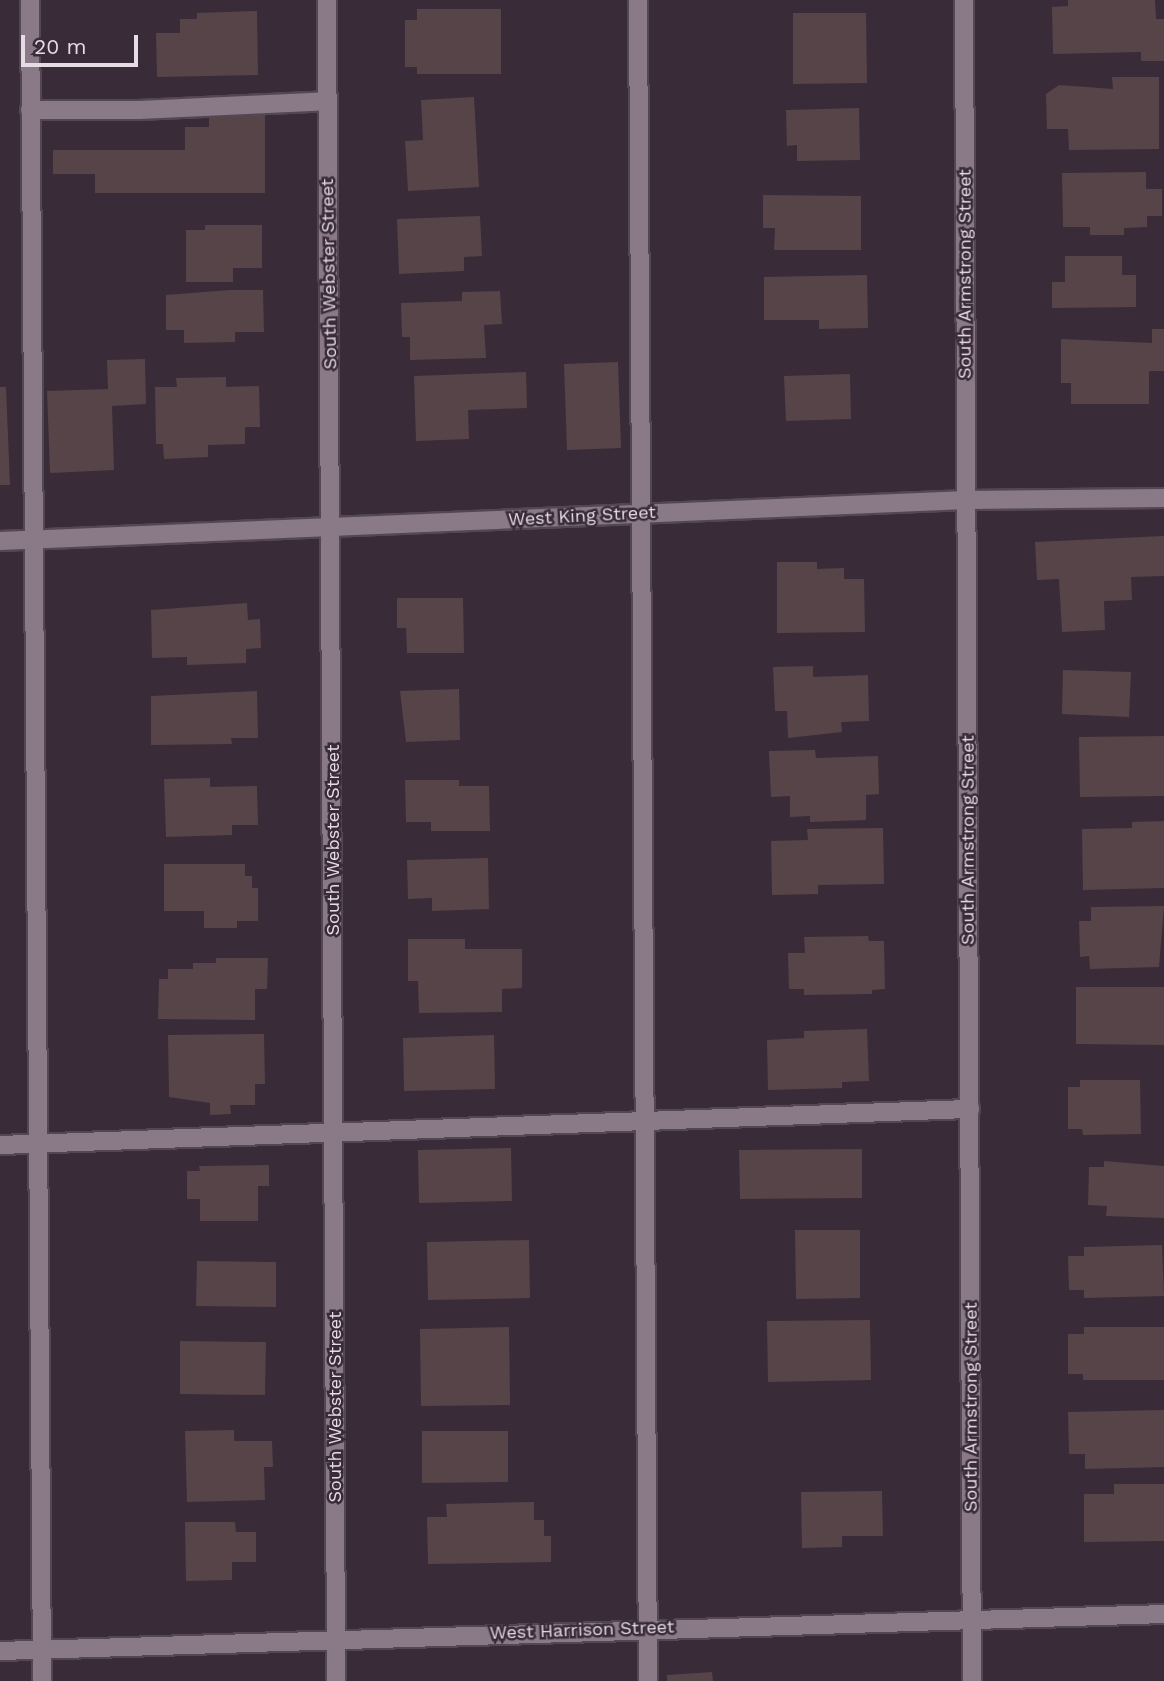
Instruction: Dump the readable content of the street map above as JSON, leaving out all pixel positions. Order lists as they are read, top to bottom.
{
  "streets": {
    "street": [
      "South Webster Street",
      "South Armstrong Street",
      "West King Street",
      "West Harrison Street"
    ]
  },
  "crossings": [
    ["South Webster Street", "West King Street"],
    ["South Webster Street", "West Harrison Street"],
    ["South Armstrong Street", "West King Street"],
    ["South Armstrong Street", "West Harrison Street"]
  ],
  "scale_bar": "20 m"
}
